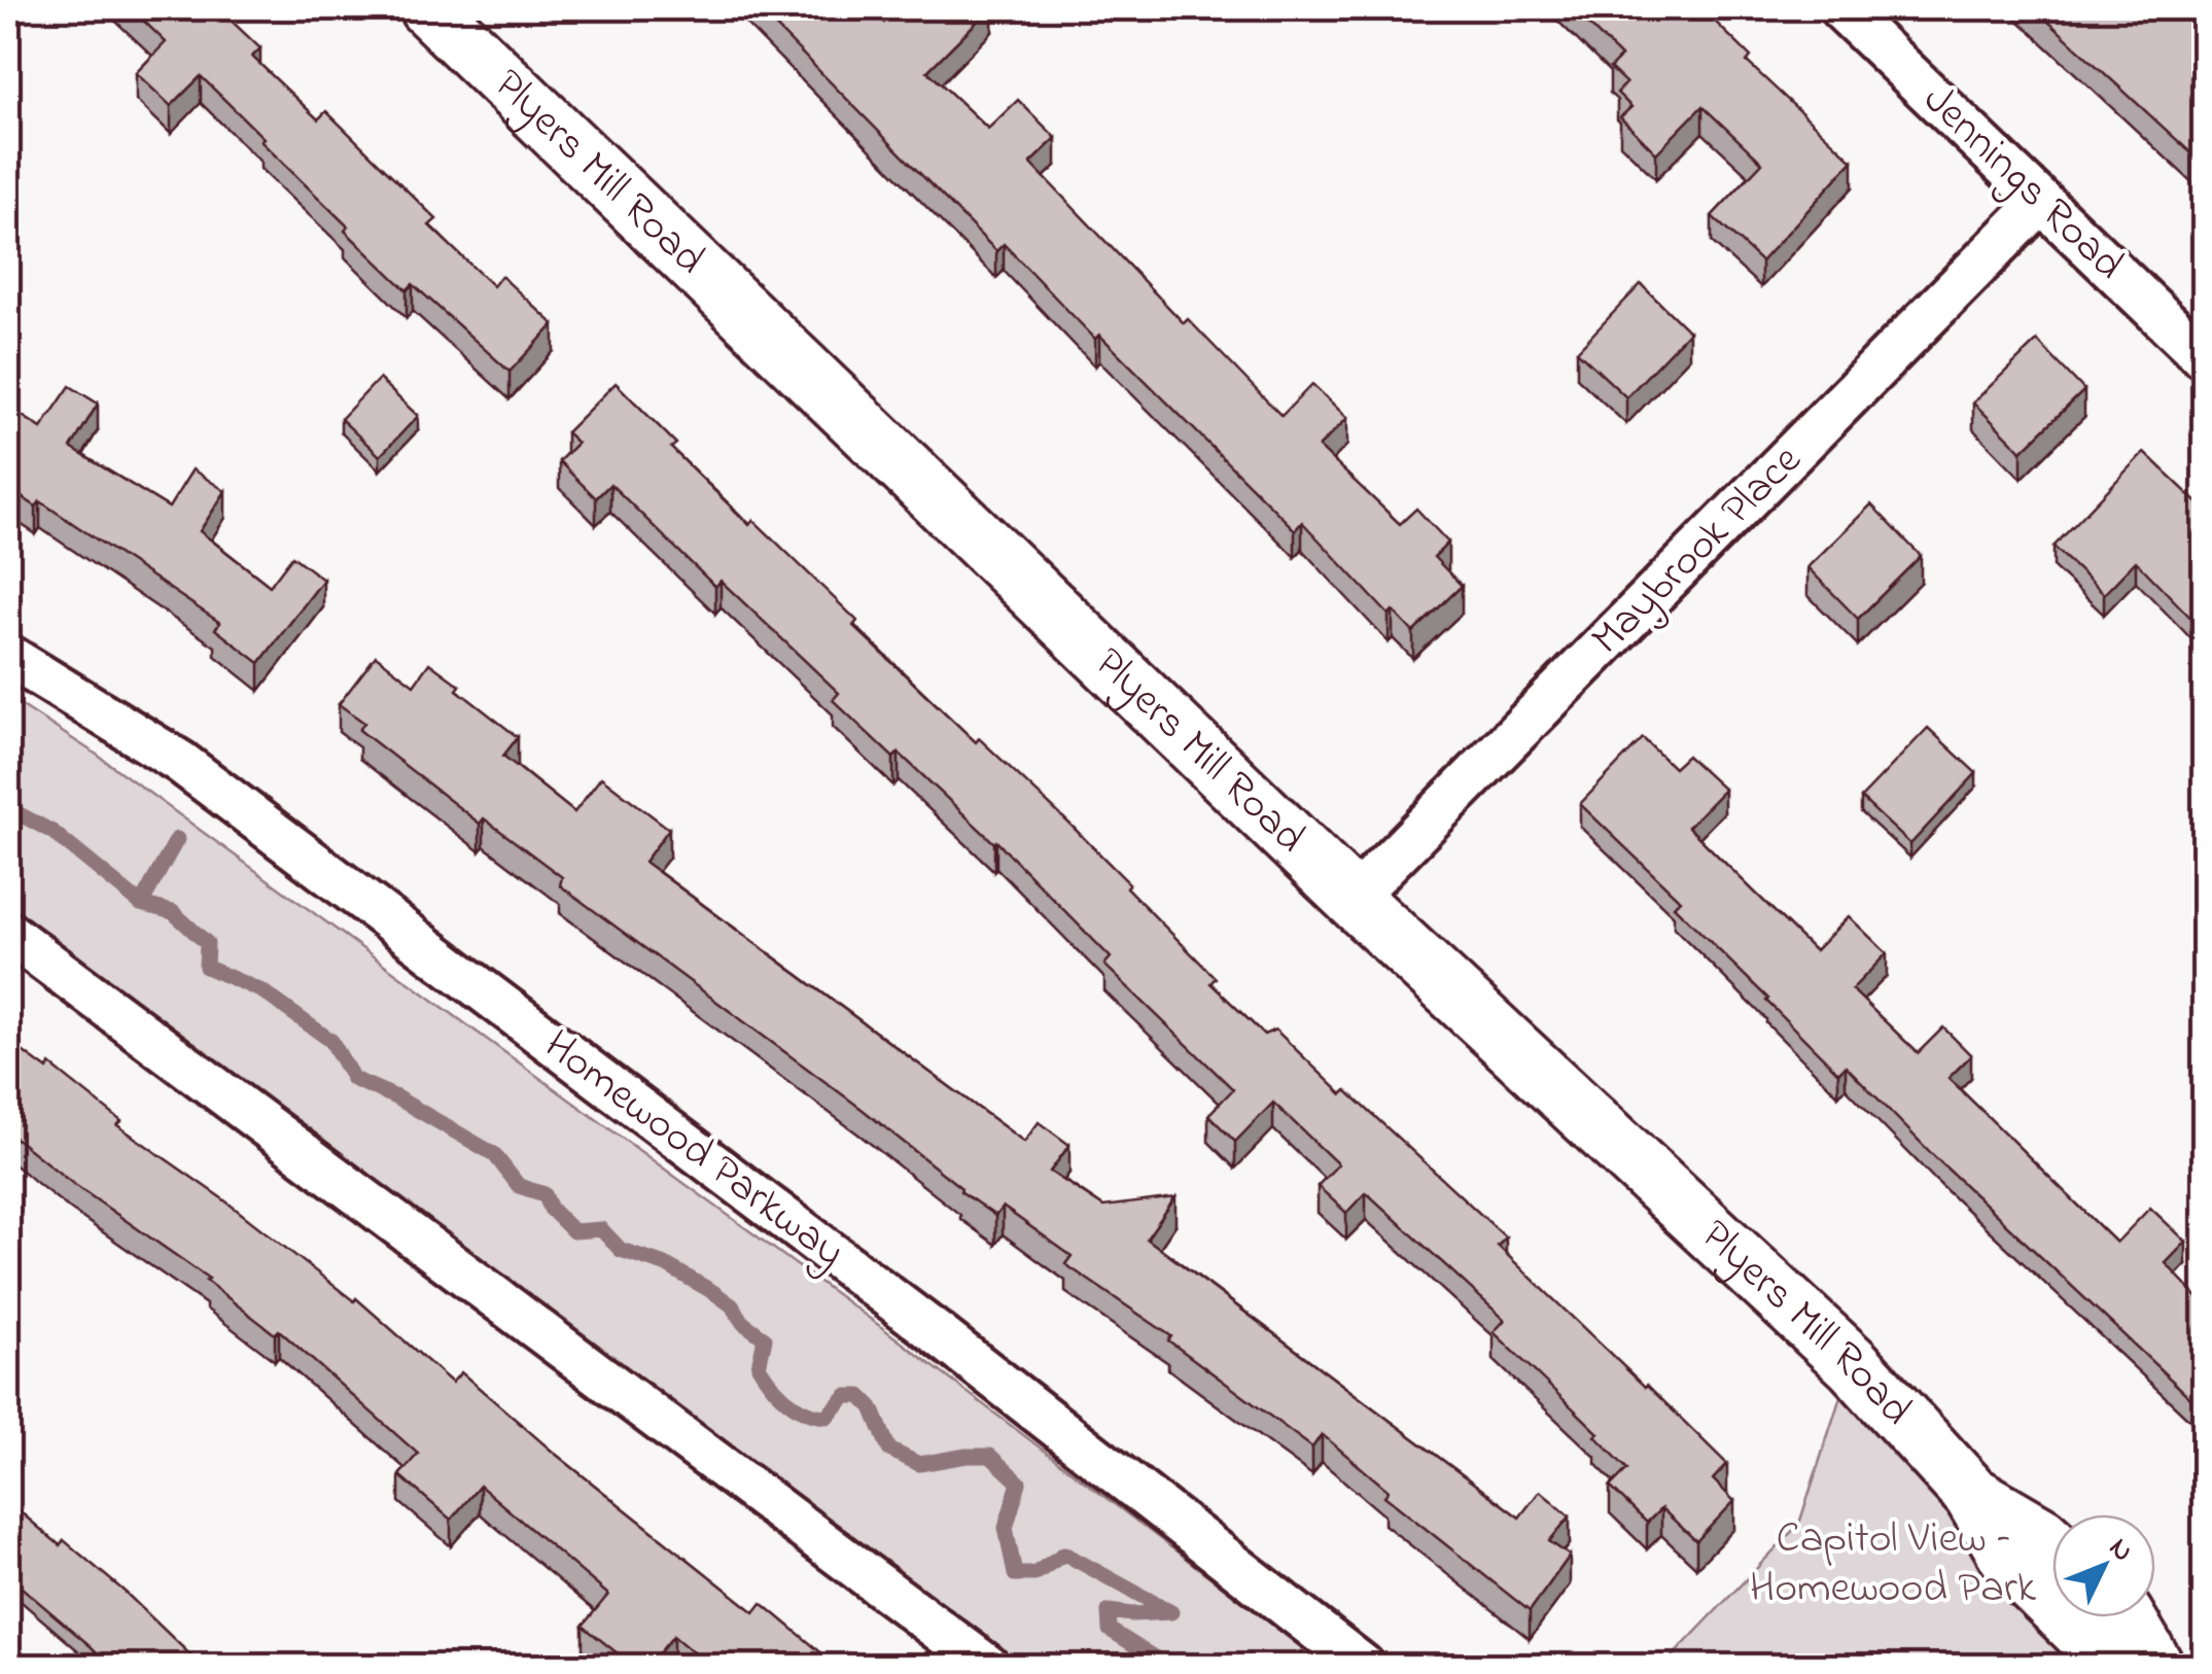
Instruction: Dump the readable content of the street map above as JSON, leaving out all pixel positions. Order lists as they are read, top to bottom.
{
  "streets": {
    "street": [
      "Plyers Mill Road",
      "Jennings Road",
      "Maybrook Place",
      "Homewood Parkway"
    ]
  },
  "crossings": [
    ["Plyers Mill Road", "Maybrook Place"],
    ["Jennings Road", "Maybrook Place"]
  ],
  "parks": ["Capitol View – Homewood Park"],
  "north": "top right"
}
